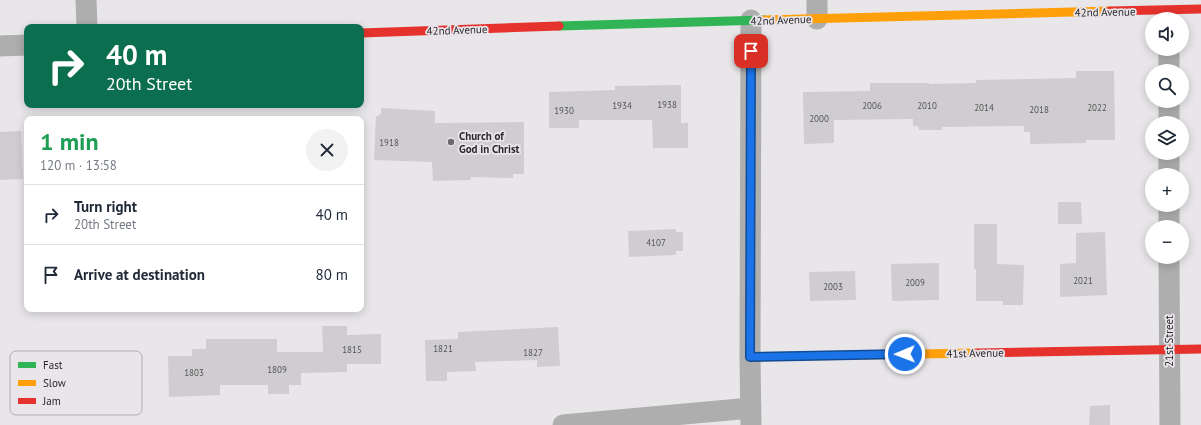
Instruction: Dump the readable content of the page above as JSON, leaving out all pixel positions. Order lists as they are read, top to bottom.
{
  "streets": {
    "street": ["42nd Avenue", "21st Street", "41st Avenue"]
  },
  "crossings": [
    ["21st Street", "41st Avenue"]
  ],
  "places": ["Church of God in Christ"],
  "house_numbers": [
    "1938",
    "1934",
    "2006",
    "2010",
    "2014",
    "2022",
    "2018",
    "1930",
    "2000",
    "1918",
    "4107",
    "2021",
    "2009",
    "2003",
    "1821",
    "1815",
    "1827",
    "1809",
    "1803"
  ],
  "legend": ["Fast", "Slow", "Jam"],
  "page": {
    "map_buttons": ["+", "−"],
    "turn": ["40 m", "20th Street"],
    "heading": ["1 min", "120 m · 13:58"],
    "list": [
      {
        "name": "Turn right",
        "note": "20th Street",
        "value": "40 m"
      },
      {
        "name": "Arrive at destination",
        "value": "80 m"
      }
    ]
  }
}
